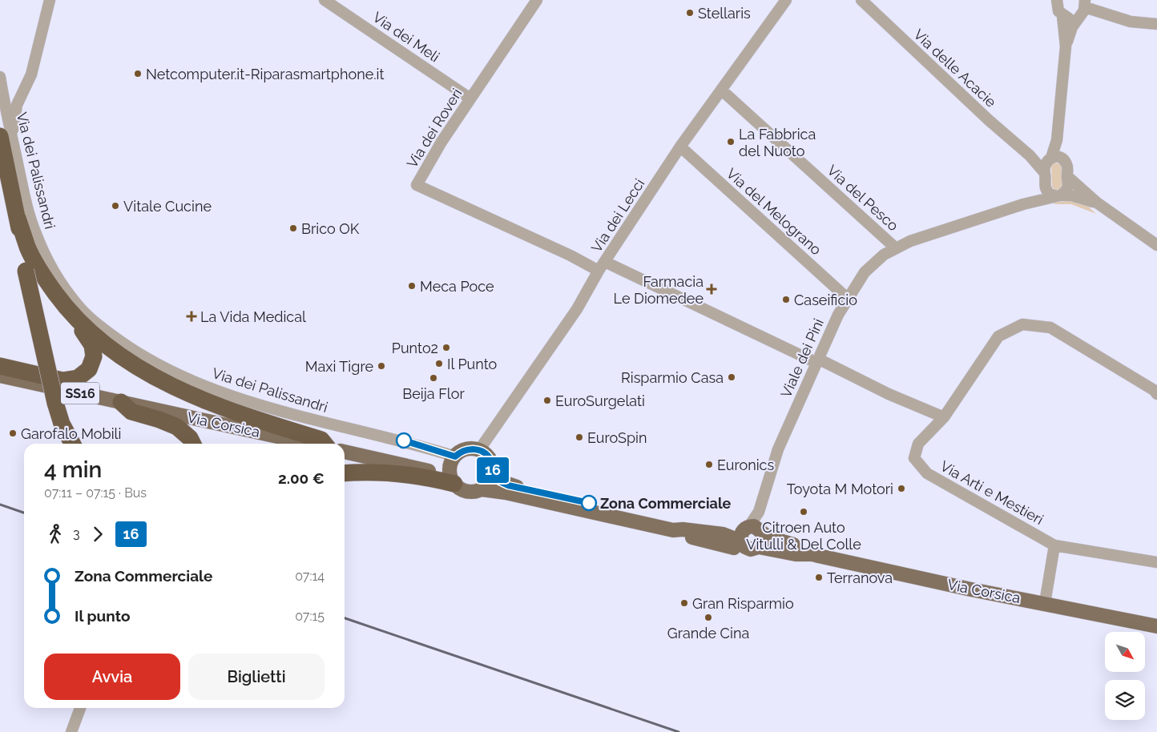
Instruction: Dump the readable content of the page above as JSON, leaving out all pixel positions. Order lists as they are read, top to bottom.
{
  "streets": {
    "main road": ["SS16", "Via Corsica"],
    "street": [
      "Via dei Meli",
      "Via delle Acacie",
      "Via dei Roveri",
      "Via dei Palissandri",
      "Via del Pesco",
      "Via del Melograno",
      "Via dei Lecci",
      "Viale dei Pini",
      "Via Arti e Mestieri"
    ]
  },
  "crossings": [
    ["Via dei Meli", "Via dei Roveri"],
    ["Via delle Acacie", "Viale dei Pini"],
    ["Via dei Roveri", "Via dei Lecci"],
    ["Via dei Palissandri", "Via dei Lecci"],
    ["Via dei Palissandri", "Via Corsica"],
    ["Via del Pesco", "Via dei Lecci"],
    ["Via del Pesco", "Viale dei Pini"],
    ["Via del Melograno", "Via dei Lecci"],
    ["Via del Melograno", "Viale dei Pini"],
    ["Via dei Lecci", "Via Corsica"],
    ["Viale dei Pini", "Via Corsica"],
    ["SS16", "Via Corsica"]
  ],
  "places": {
    "other": [
      "Stellaris",
      "Netcomputer.it-Riparasmartphone.it",
      "La Fabbrica del Nuoto",
      "Vitale Cucine",
      "Brico OK",
      "Meca Poce",
      "Caseificio",
      "Punto2",
      "Il Punto",
      "Maxi Tigre",
      "Risparmio Casa",
      "Beija Flor",
      "EuroSurgelati",
      "Garofalo Mobili",
      "EuroSpin",
      "Euronics",
      "Toyota M Motori",
      "Zona Commerciale",
      "Citroen Auto Vitulli & Del Colle",
      "Terranova",
      "Gran Risparmio",
      "Grande Cina"
    ],
    "health": ["Farmacia Le Diomedee", "La Vida Medical"]
  },
  "lines": ["bus line 16"],
  "north": "bottom right",
  "page": {
    "on_map": "16",
    "heading": ["4 min", "07:11 – 07:15 · Bus", "2.00 €"],
    "legs": ["3", "16"],
    "list": [
      {
        "name": "Zona Commerciale",
        "value": "07:14"
      },
      {
        "name": "Il punto",
        "value": "07:15"
      }
    ],
    "buttons": ["Avvia", "Biglietti"]
  }
}
